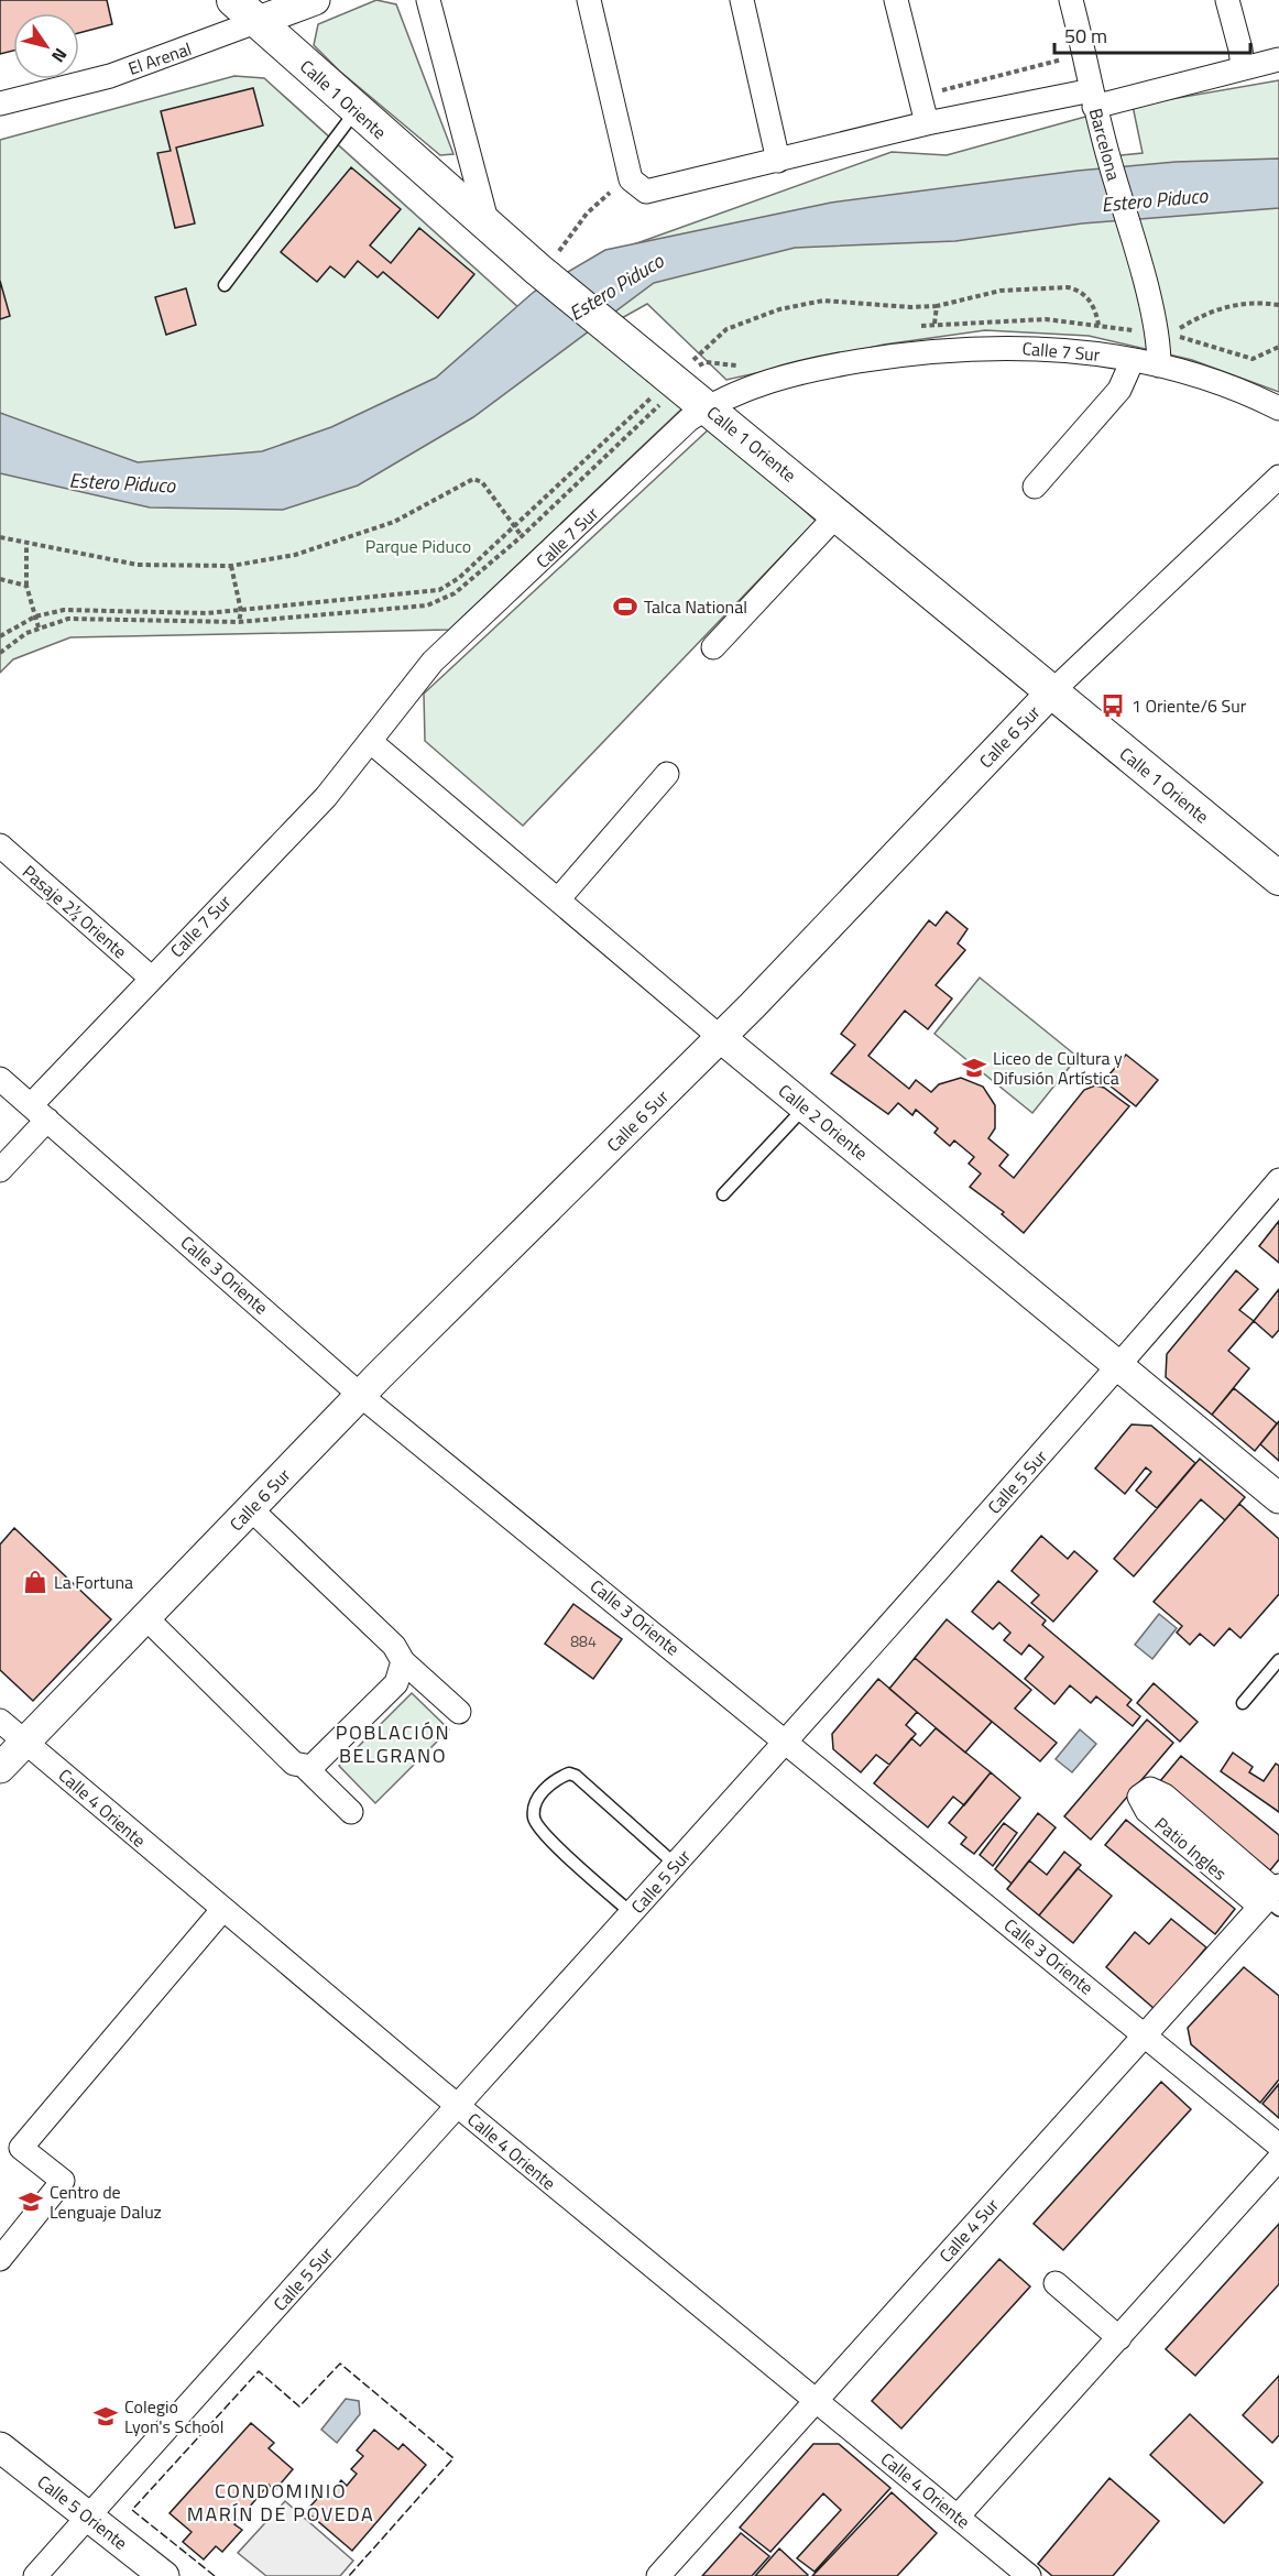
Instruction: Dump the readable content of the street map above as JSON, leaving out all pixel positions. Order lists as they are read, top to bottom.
{
  "streets": {
    "main road": ["Calle 1 Oriente"],
    "street": [
      "El Arenal",
      "Barcelona",
      "Calle 7 Sur",
      "Calle 6 Sur",
      "Pasaje 2½ Oriente",
      "Calle 2 Oriente",
      "Calle 3 Oriente",
      "Calle 5 Sur",
      "Calle 4 Oriente",
      "Patio Ingles",
      "Calle 4 Sur",
      "Calle 5 Oriente"
    ]
  },
  "crossings": [
    ["El Arenal", "Calle 1 Oriente"],
    ["Calle 1 Oriente", "Calle 7 Sur"],
    ["Calle 1 Oriente", "Calle 6 Sur"],
    ["Barcelona", "Calle 7 Sur"],
    ["Calle 7 Sur", "Pasaje 2½ Oriente"],
    ["Calle 7 Sur", "Calle 2 Oriente"],
    ["Calle 7 Sur", "Calle 3 Oriente"],
    ["Calle 6 Sur", "Calle 2 Oriente"],
    ["Calle 6 Sur", "Calle 3 Oriente"],
    ["Calle 6 Sur", "Calle 4 Oriente"],
    ["Calle 2 Oriente", "Calle 5 Sur"],
    ["Calle 3 Oriente", "Calle 5 Sur"],
    ["Calle 3 Oriente", "Calle 4 Sur"],
    ["Calle 5 Sur", "Calle 4 Oriente"],
    ["Calle 5 Sur", "Calle 5 Oriente"],
    ["Calle 4 Oriente", "Calle 4 Sur"],
    ["Patio Ingles", "Calle 4 Sur"]
  ],
  "districts": ["POBLACIÓN BELGRANO", "CONDOMINIO MARÍN DE POVEDA"],
  "water": ["Estero Piduco"],
  "parks": ["Parque Piduco"],
  "places": {
    "sports": ["Talca National"],
    "bus stop": ["1 Oriente/6 Sur"],
    "school or university": ["Liceo de Cultura y Difusión Artística", "Centro de Lenguaje Daluz", "Colegio Lyon's School"],
    "shop": ["La Fortuna"]
  },
  "house_numbers": ["884"],
  "scale_bar": "50 m",
  "north": "bottom right"
}
